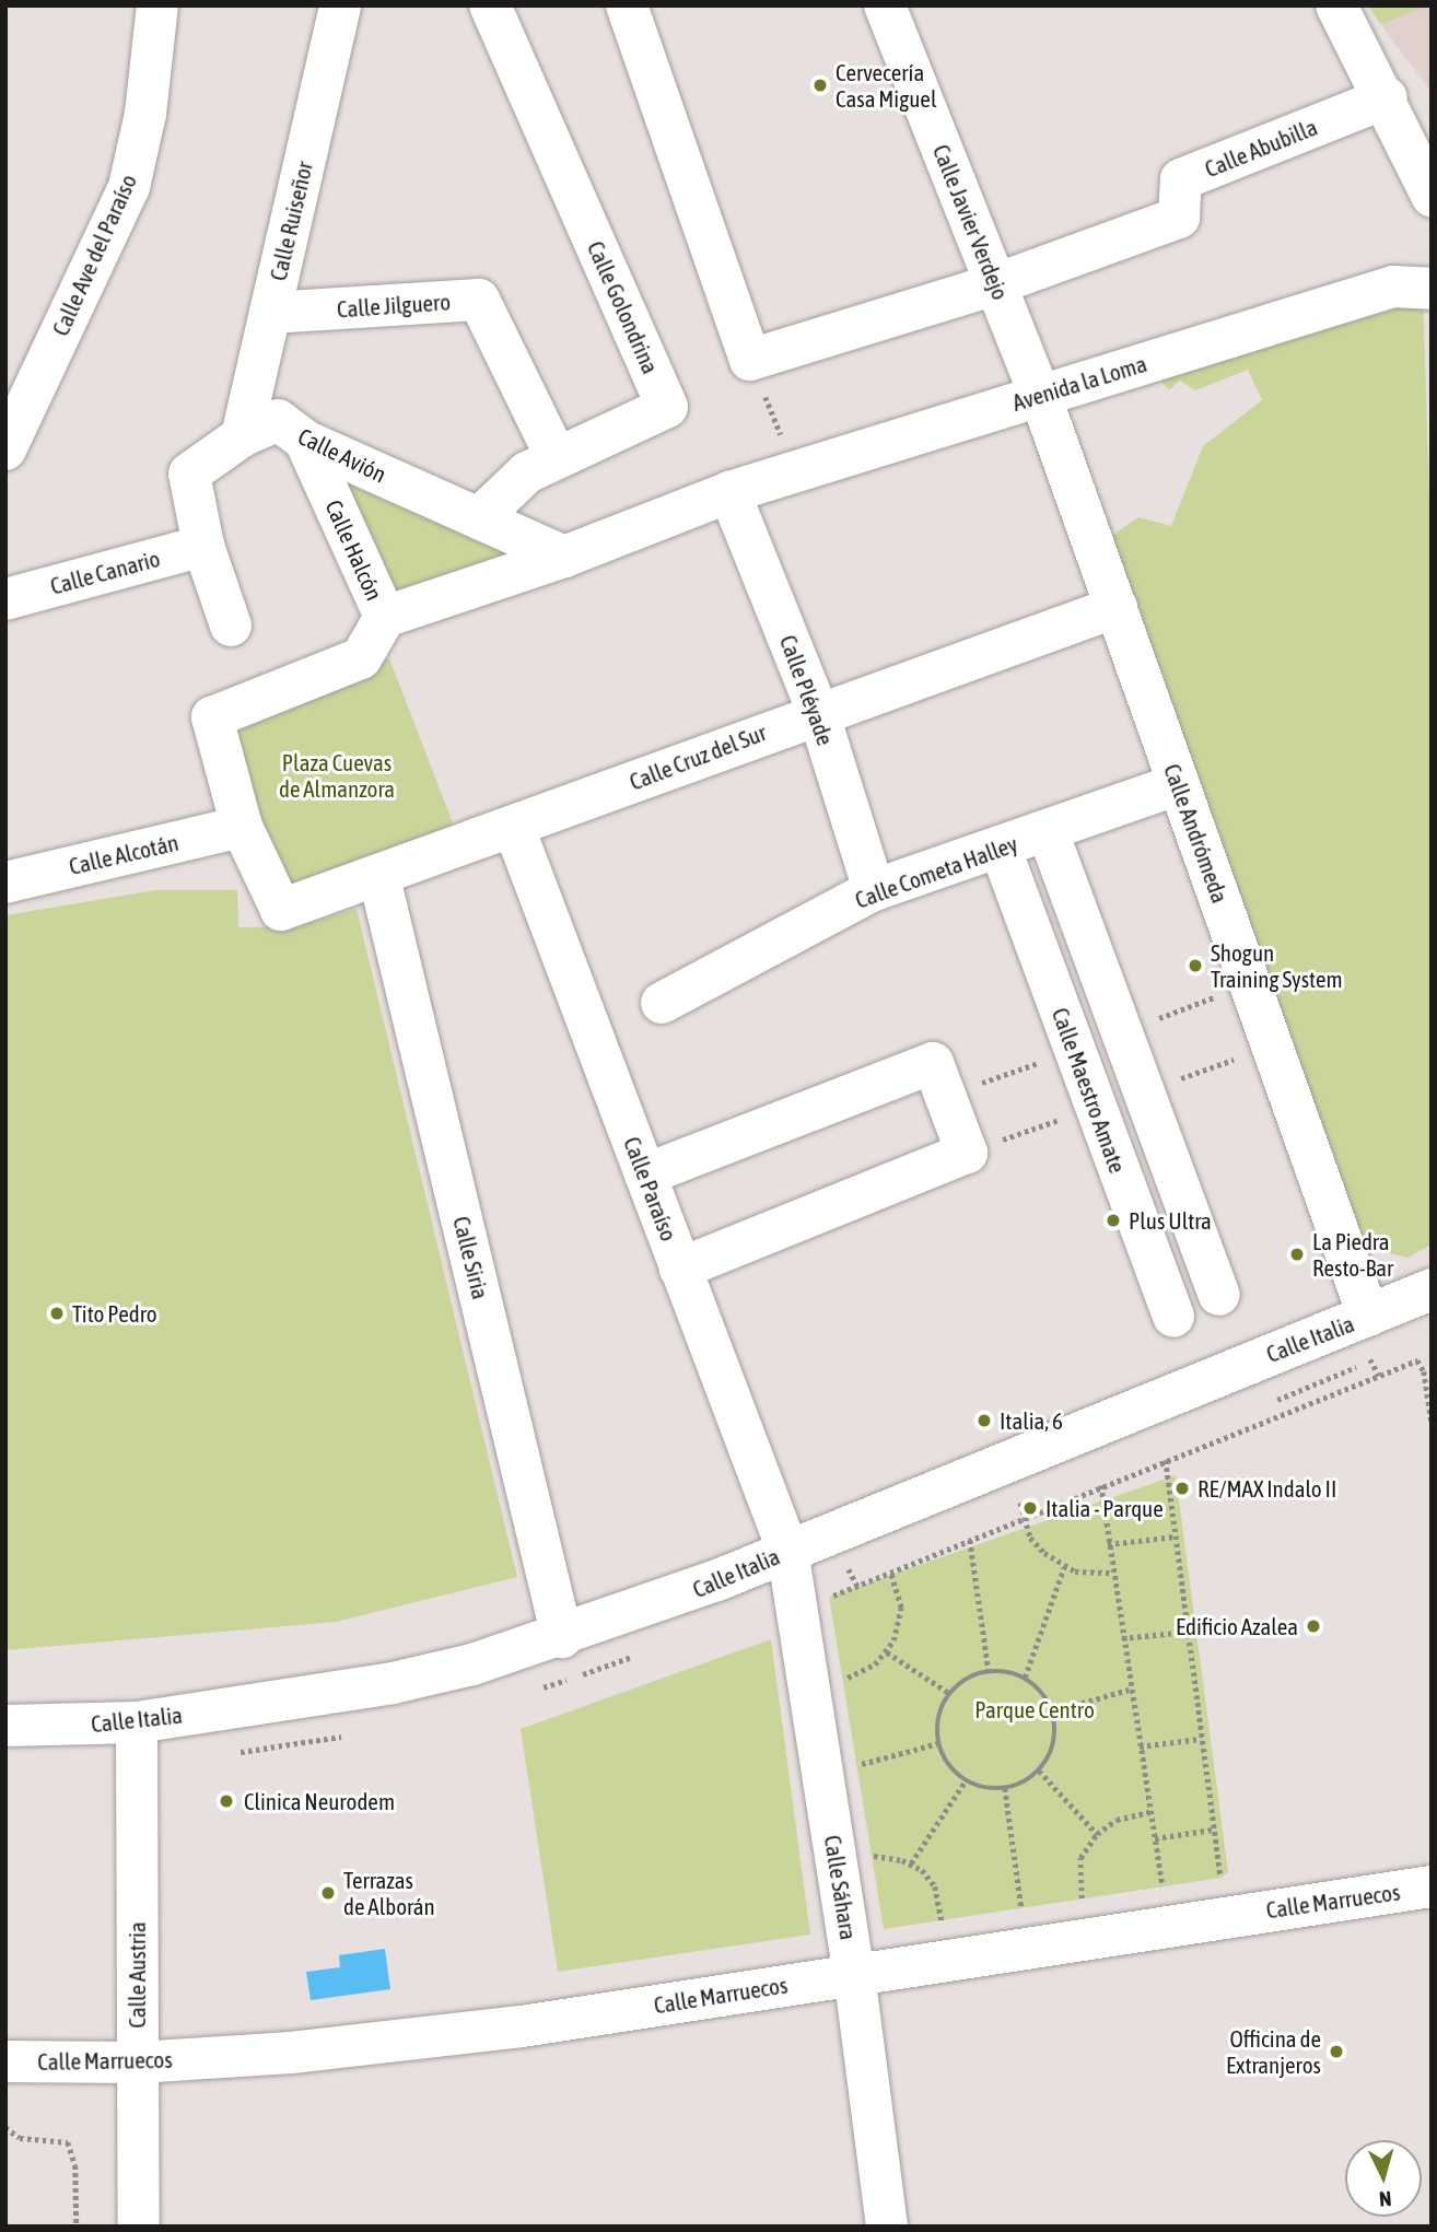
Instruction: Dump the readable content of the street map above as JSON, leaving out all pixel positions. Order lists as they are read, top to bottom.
{
  "streets": {
    "street": [
      "Calle Abubilla",
      "Calle Ruiseñor",
      "Calle Javier Verdejo",
      "Calle Ave del Paraíso",
      "Calle Jilguero",
      "Calle Golondrina",
      "Avenida la Loma",
      "Calle Avión",
      "Calle Halcón",
      "Calle Canario",
      "Calle Pléyade",
      "Calle Cruz del Sur",
      "Calle Andrómeda",
      "Calle Alcotán",
      "Calle Cometa Halley",
      "Calle Maestro Amate",
      "Calle Paraíso",
      "Calle Siria",
      "Calle Italia",
      "Calle Sáhara",
      "Calle Marruecos",
      "Calle Austria"
    ]
  },
  "crossings": [
    ["Calle Abubilla", "Calle Javier Verdejo"],
    ["Calle Ruiseñor", "Calle Jilguero"],
    ["Calle Ruiseñor", "Calle Avión"],
    ["Calle Javier Verdejo", "Avenida la Loma"],
    ["Calle Javier Verdejo", "Calle Andrómeda"],
    ["Calle Jilguero", "Calle Golondrina"],
    ["Calle Golondrina", "Calle Avión"],
    ["Avenida la Loma", "Calle Pléyade"],
    ["Avenida la Loma", "Calle Andrómeda"],
    ["Calle Avión", "Calle Halcón"],
    ["Calle Avión", "Calle Canario"],
    ["Calle Pléyade", "Calle Cruz del Sur"],
    ["Calle Pléyade", "Calle Cometa Halley"],
    ["Calle Cruz del Sur", "Calle Andrómeda"],
    ["Calle Cruz del Sur", "Calle Alcotán"],
    ["Calle Cruz del Sur", "Calle Paraíso"],
    ["Calle Cruz del Sur", "Calle Siria"],
    ["Calle Andrómeda", "Calle Cometa Halley"],
    ["Calle Andrómeda", "Calle Italia"],
    ["Calle Paraíso", "Calle Italia"],
    ["Calle Paraíso", "Calle Sáhara"],
    ["Calle Siria", "Calle Italia"],
    ["Calle Italia", "Calle Sáhara"],
    ["Calle Italia", "Calle Austria"],
    ["Calle Sáhara", "Calle Marruecos"],
    ["Calle Marruecos", "Calle Austria"]
  ],
  "parks": ["Plaza Cuevas de Almanzora", "Parque Centro"],
  "places": [
    "Cervecería Casa Miguel",
    "Shogun Training System",
    "Plus Ultra",
    "La Piedra Resto-Bar",
    "Tito Pedro",
    "Italia, 6",
    "RE/MAX Indalo II",
    "Italia - Parque",
    "Edificio Azalea",
    "Clinica Neurodem",
    "Terrazas de Alborán",
    "Officina de Extranjeros"
  ],
  "north": "bottom"
}
